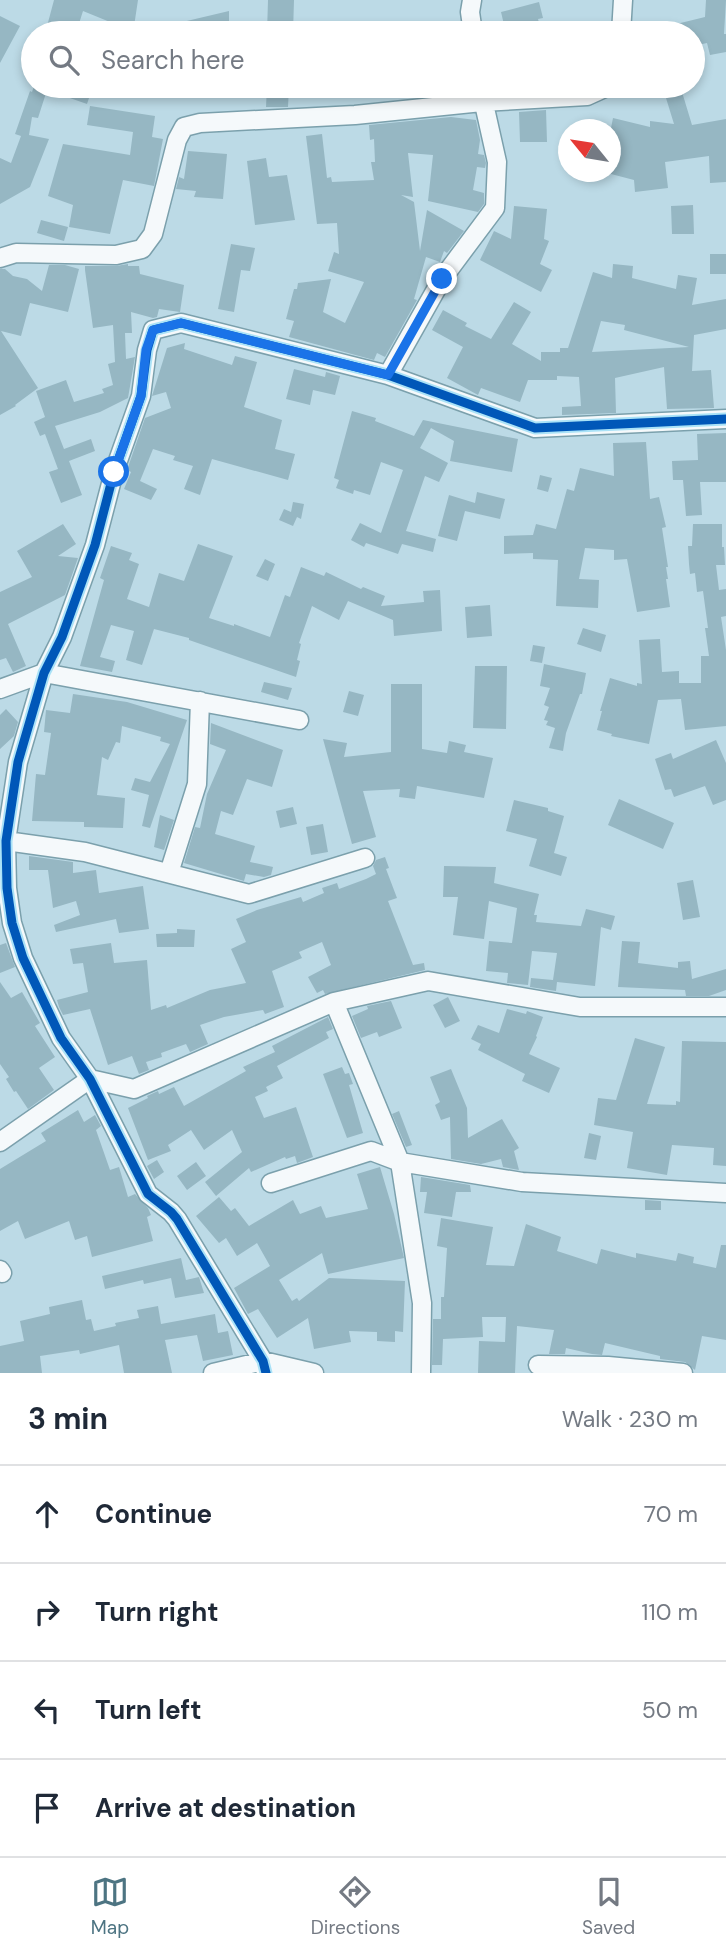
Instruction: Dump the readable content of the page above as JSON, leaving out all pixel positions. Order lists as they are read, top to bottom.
{
  "north": "top left",
  "page": {
    "search": "Search here",
    "heading": ["3 min", "Walk · 230 m"],
    "list": [
      ["Continue", "70 m"],
      ["Turn right", "110 m"],
      ["Turn left", "50 m"],
      "Arrive at destination"
    ],
    "nav": ["Map", "Directions", "Saved"]
  }
}
